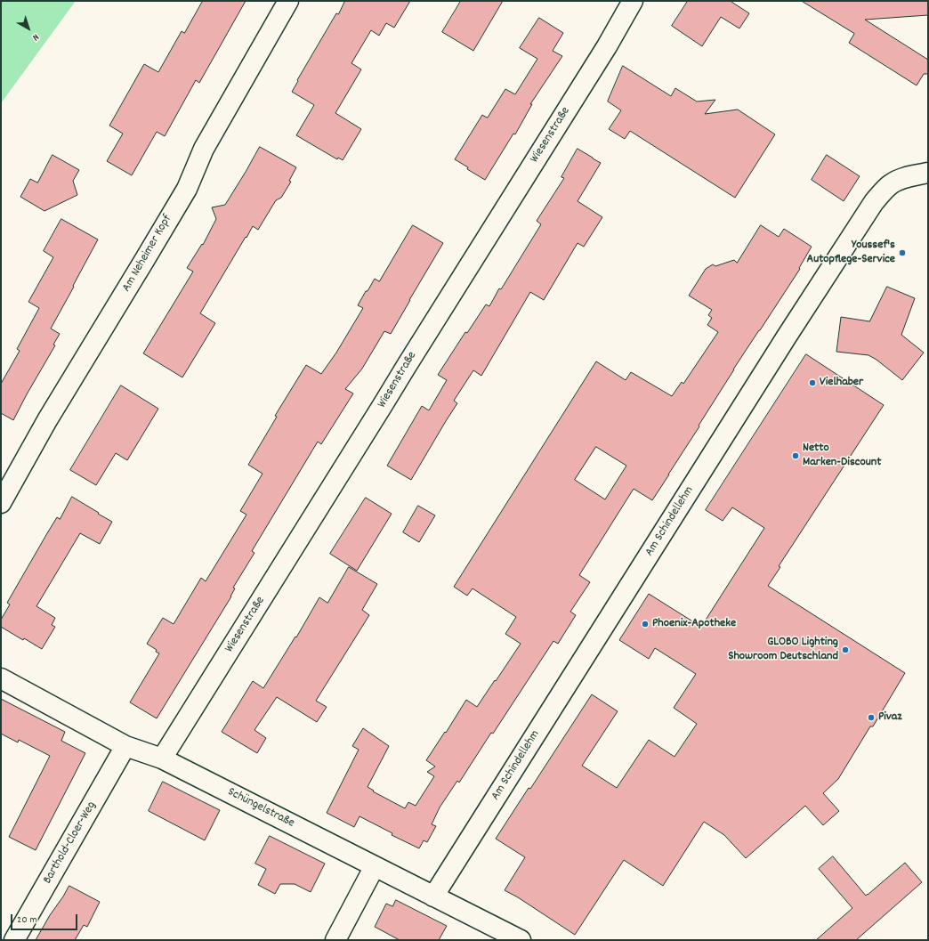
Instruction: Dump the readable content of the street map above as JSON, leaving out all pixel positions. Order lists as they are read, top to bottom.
{
  "streets": {
    "street": [
      "Wiesenstraße",
      "Am Neheimer Kopf",
      "Am Schindellehm",
      "Schüngelstraße",
      "Barthold-Cloer-Weg"
    ]
  },
  "crossings": [
    ["Wiesenstraße", "Schüngelstraße"],
    ["Am Schindellehm", "Schüngelstraße"],
    ["Schüngelstraße", "Barthold-Cloer-Weg"]
  ],
  "places": [
    "Youssef's Autopflege-Service",
    "Vielhaber",
    "Netto Marken-Discount",
    "Phoenix-Apotheke",
    "GLOBO Lighting Showroom Deutschland",
    "Pivaz"
  ],
  "scale_bar": "20 m",
  "north": "bottom right"
}
